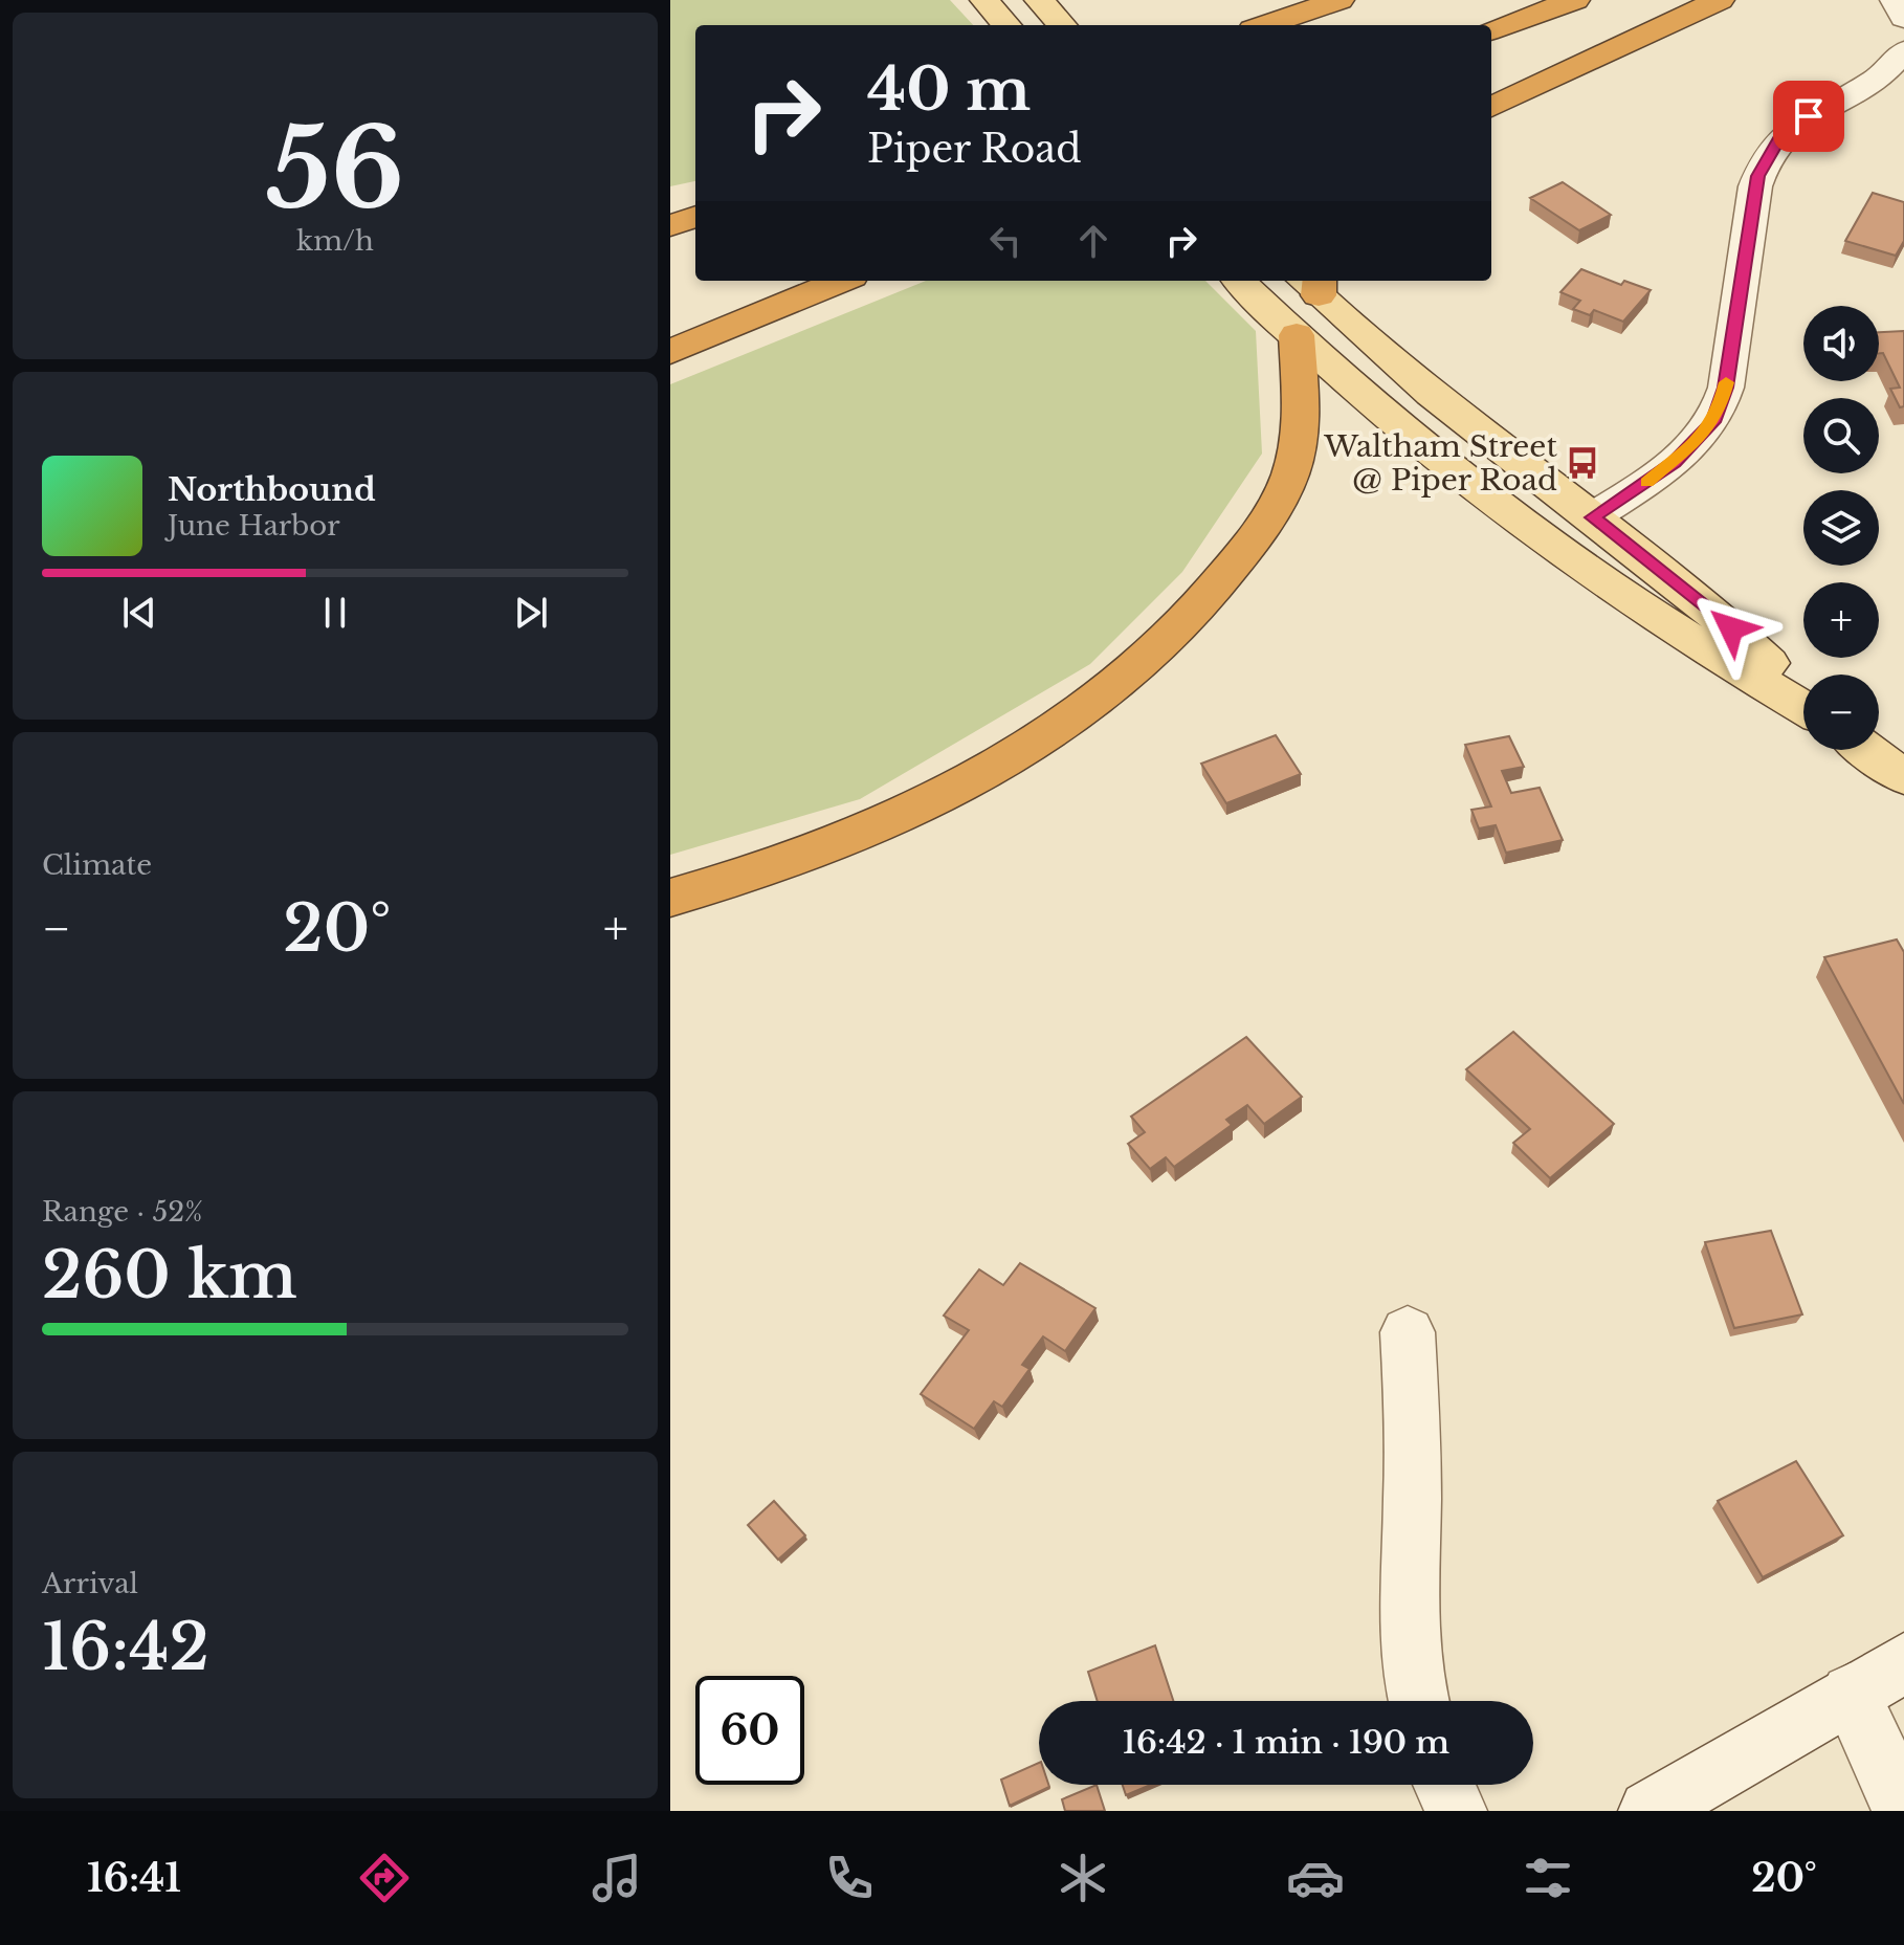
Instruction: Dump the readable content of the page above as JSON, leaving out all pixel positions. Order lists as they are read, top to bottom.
{
  "places": {
    "bus stop": ["Waltham Street @ Piper Road"]
  },
  "page": {
    "tile": [
      ["56", "km/h"],
      "Climate",
      ["Range · 52%", "260 km"],
      ["Arrival", "16:42"]
    ],
    "turn": ["40 m", "Piper Road"],
    "map_buttons": ["+", "−"],
    "song": ["Northbound", "June Harbor"],
    "heat": ["−", "20°", "+"],
    "limit": "60",
    "trip": "16:42 · 1 min · 190 m",
    "tabs": ["16:41", "20°"]
  }
}
